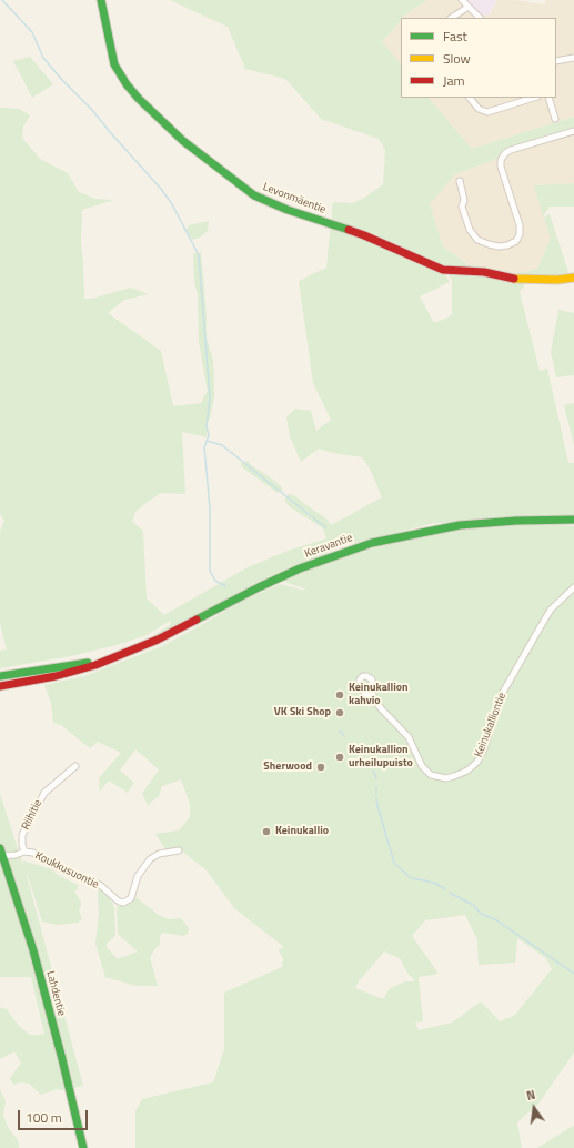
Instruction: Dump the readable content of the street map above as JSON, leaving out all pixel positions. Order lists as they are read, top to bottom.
{
  "streets": {
    "main road": ["Levonmäentie", "Keravantie", "Lahdentie"],
    "street": ["Keinukalliontie", "Riihitie", "Koukkusuontie"]
  },
  "crossings": [
    ["Riihitie", "Koukkusuontie"],
    ["Koukkusuontie", "Lahdentie"]
  ],
  "places": [
    "Keinukallion kahvio",
    "VK Ski Shop",
    "Keinukallion urheilupuisto",
    "Sherwood",
    "Keinukallio"
  ],
  "legend": ["Fast", "Slow", "Jam"],
  "scale_bar": "100 m",
  "north": "top"
}
